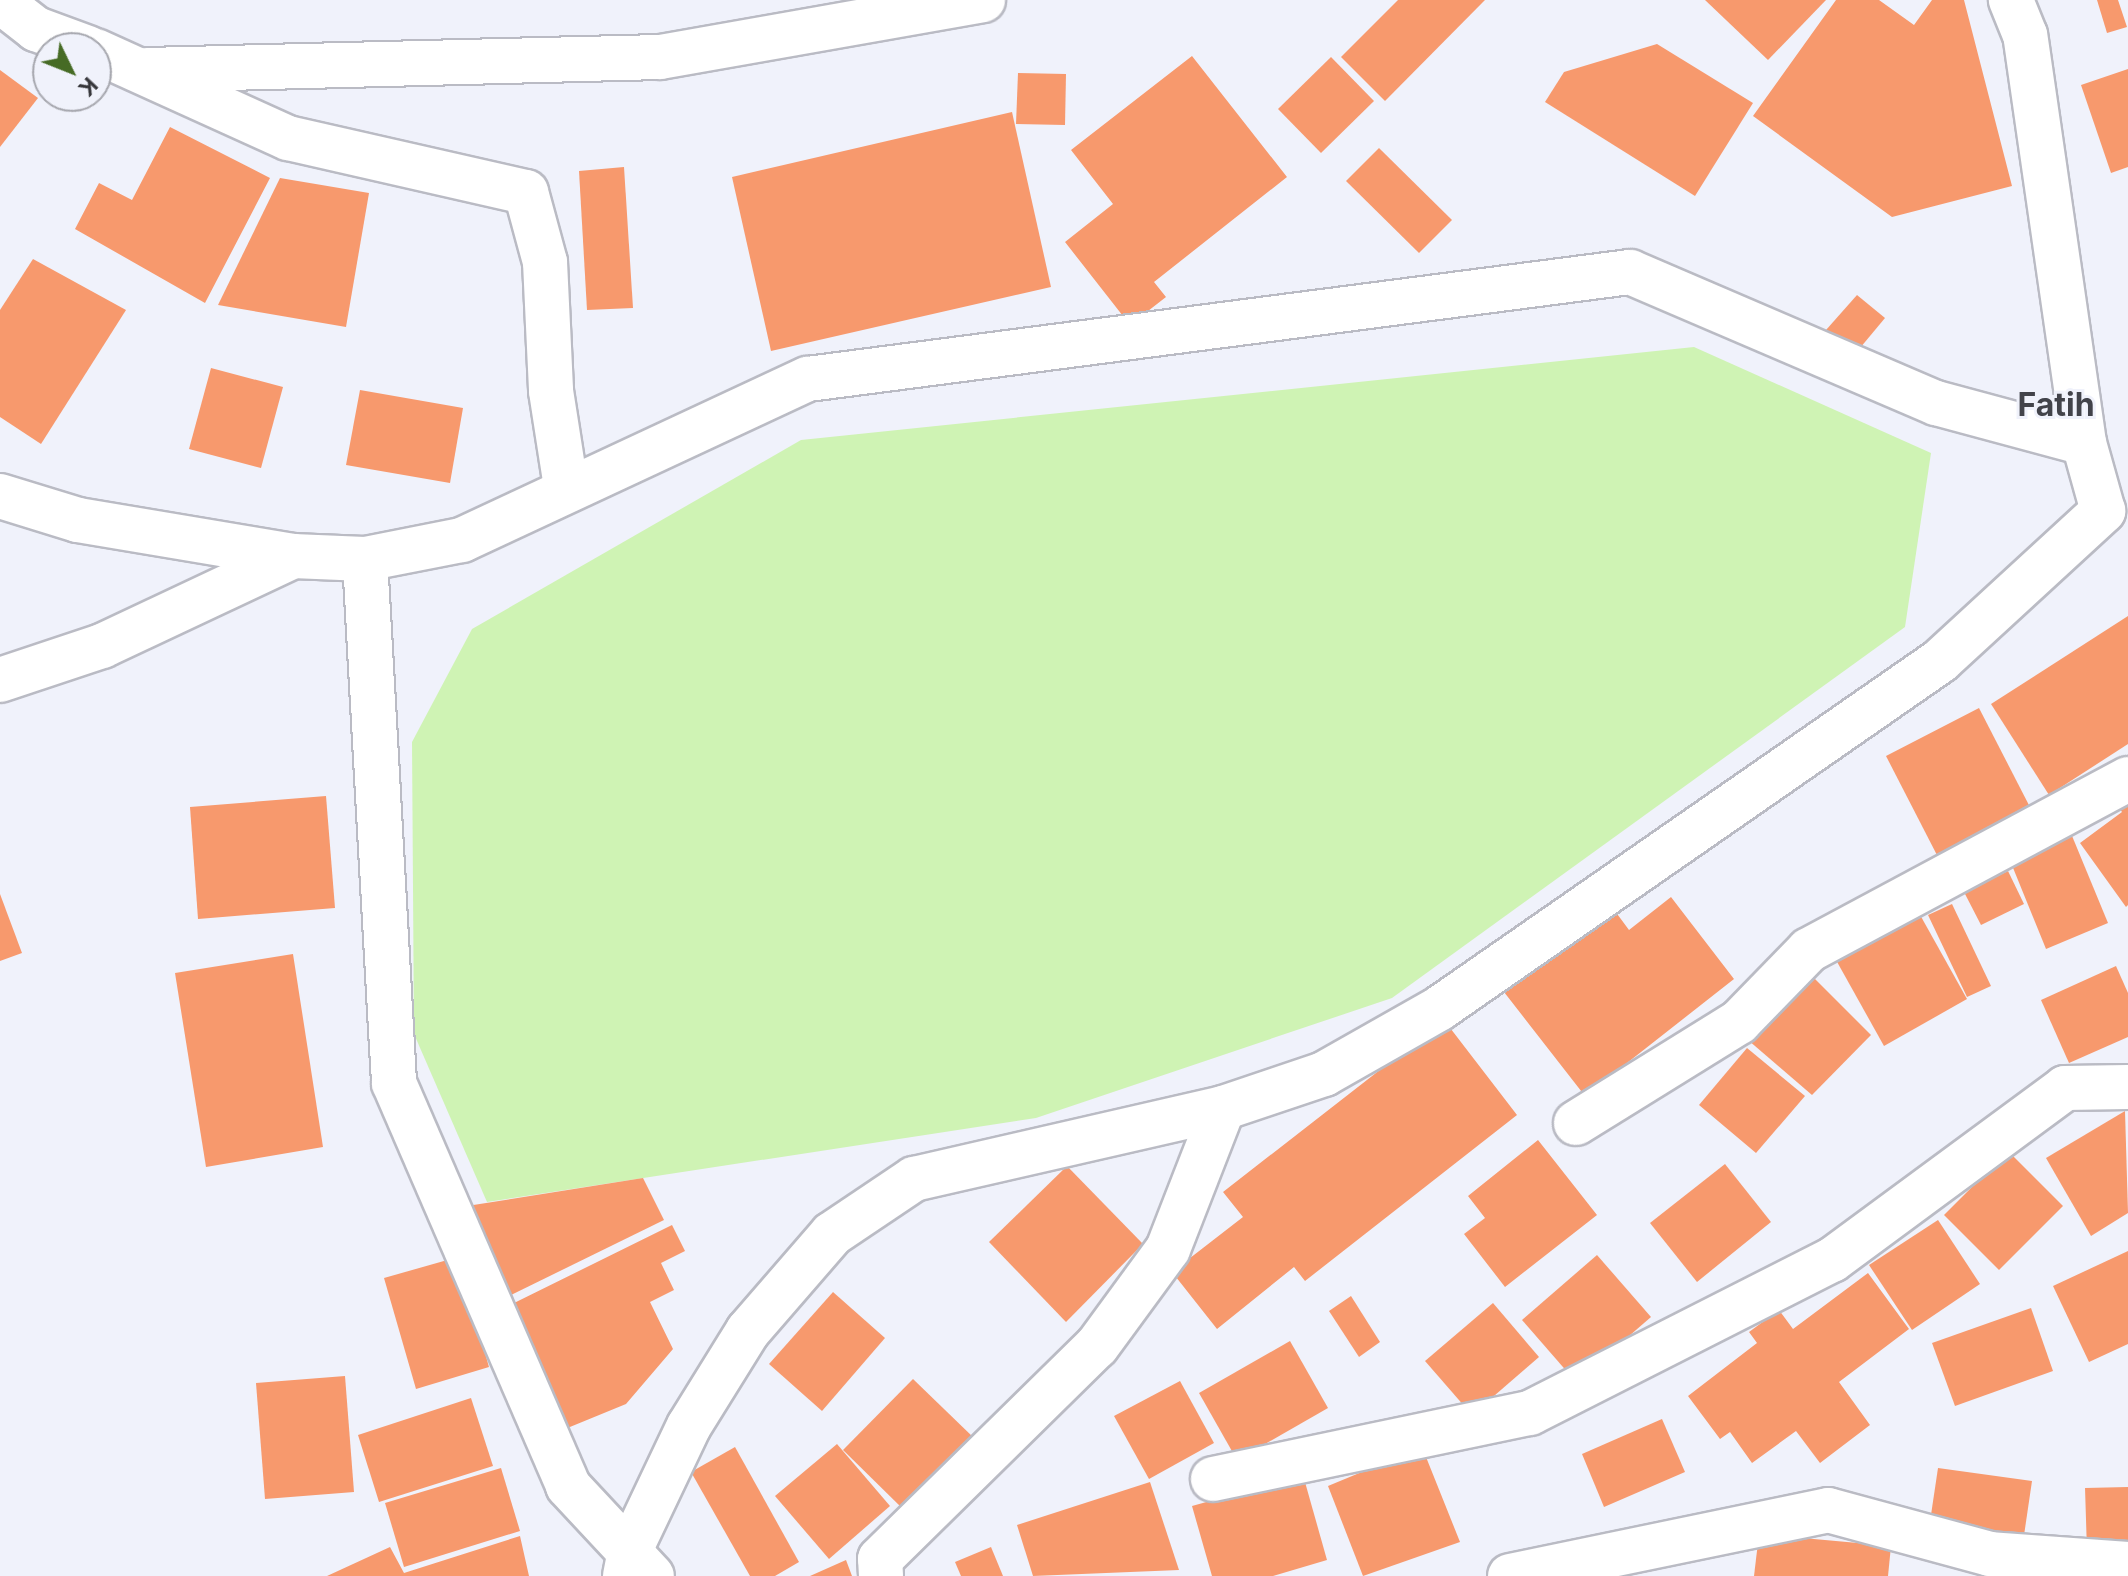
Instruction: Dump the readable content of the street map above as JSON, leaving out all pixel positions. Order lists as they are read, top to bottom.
{
  "districts": ["Fatih"],
  "north": "bottom right"
}
